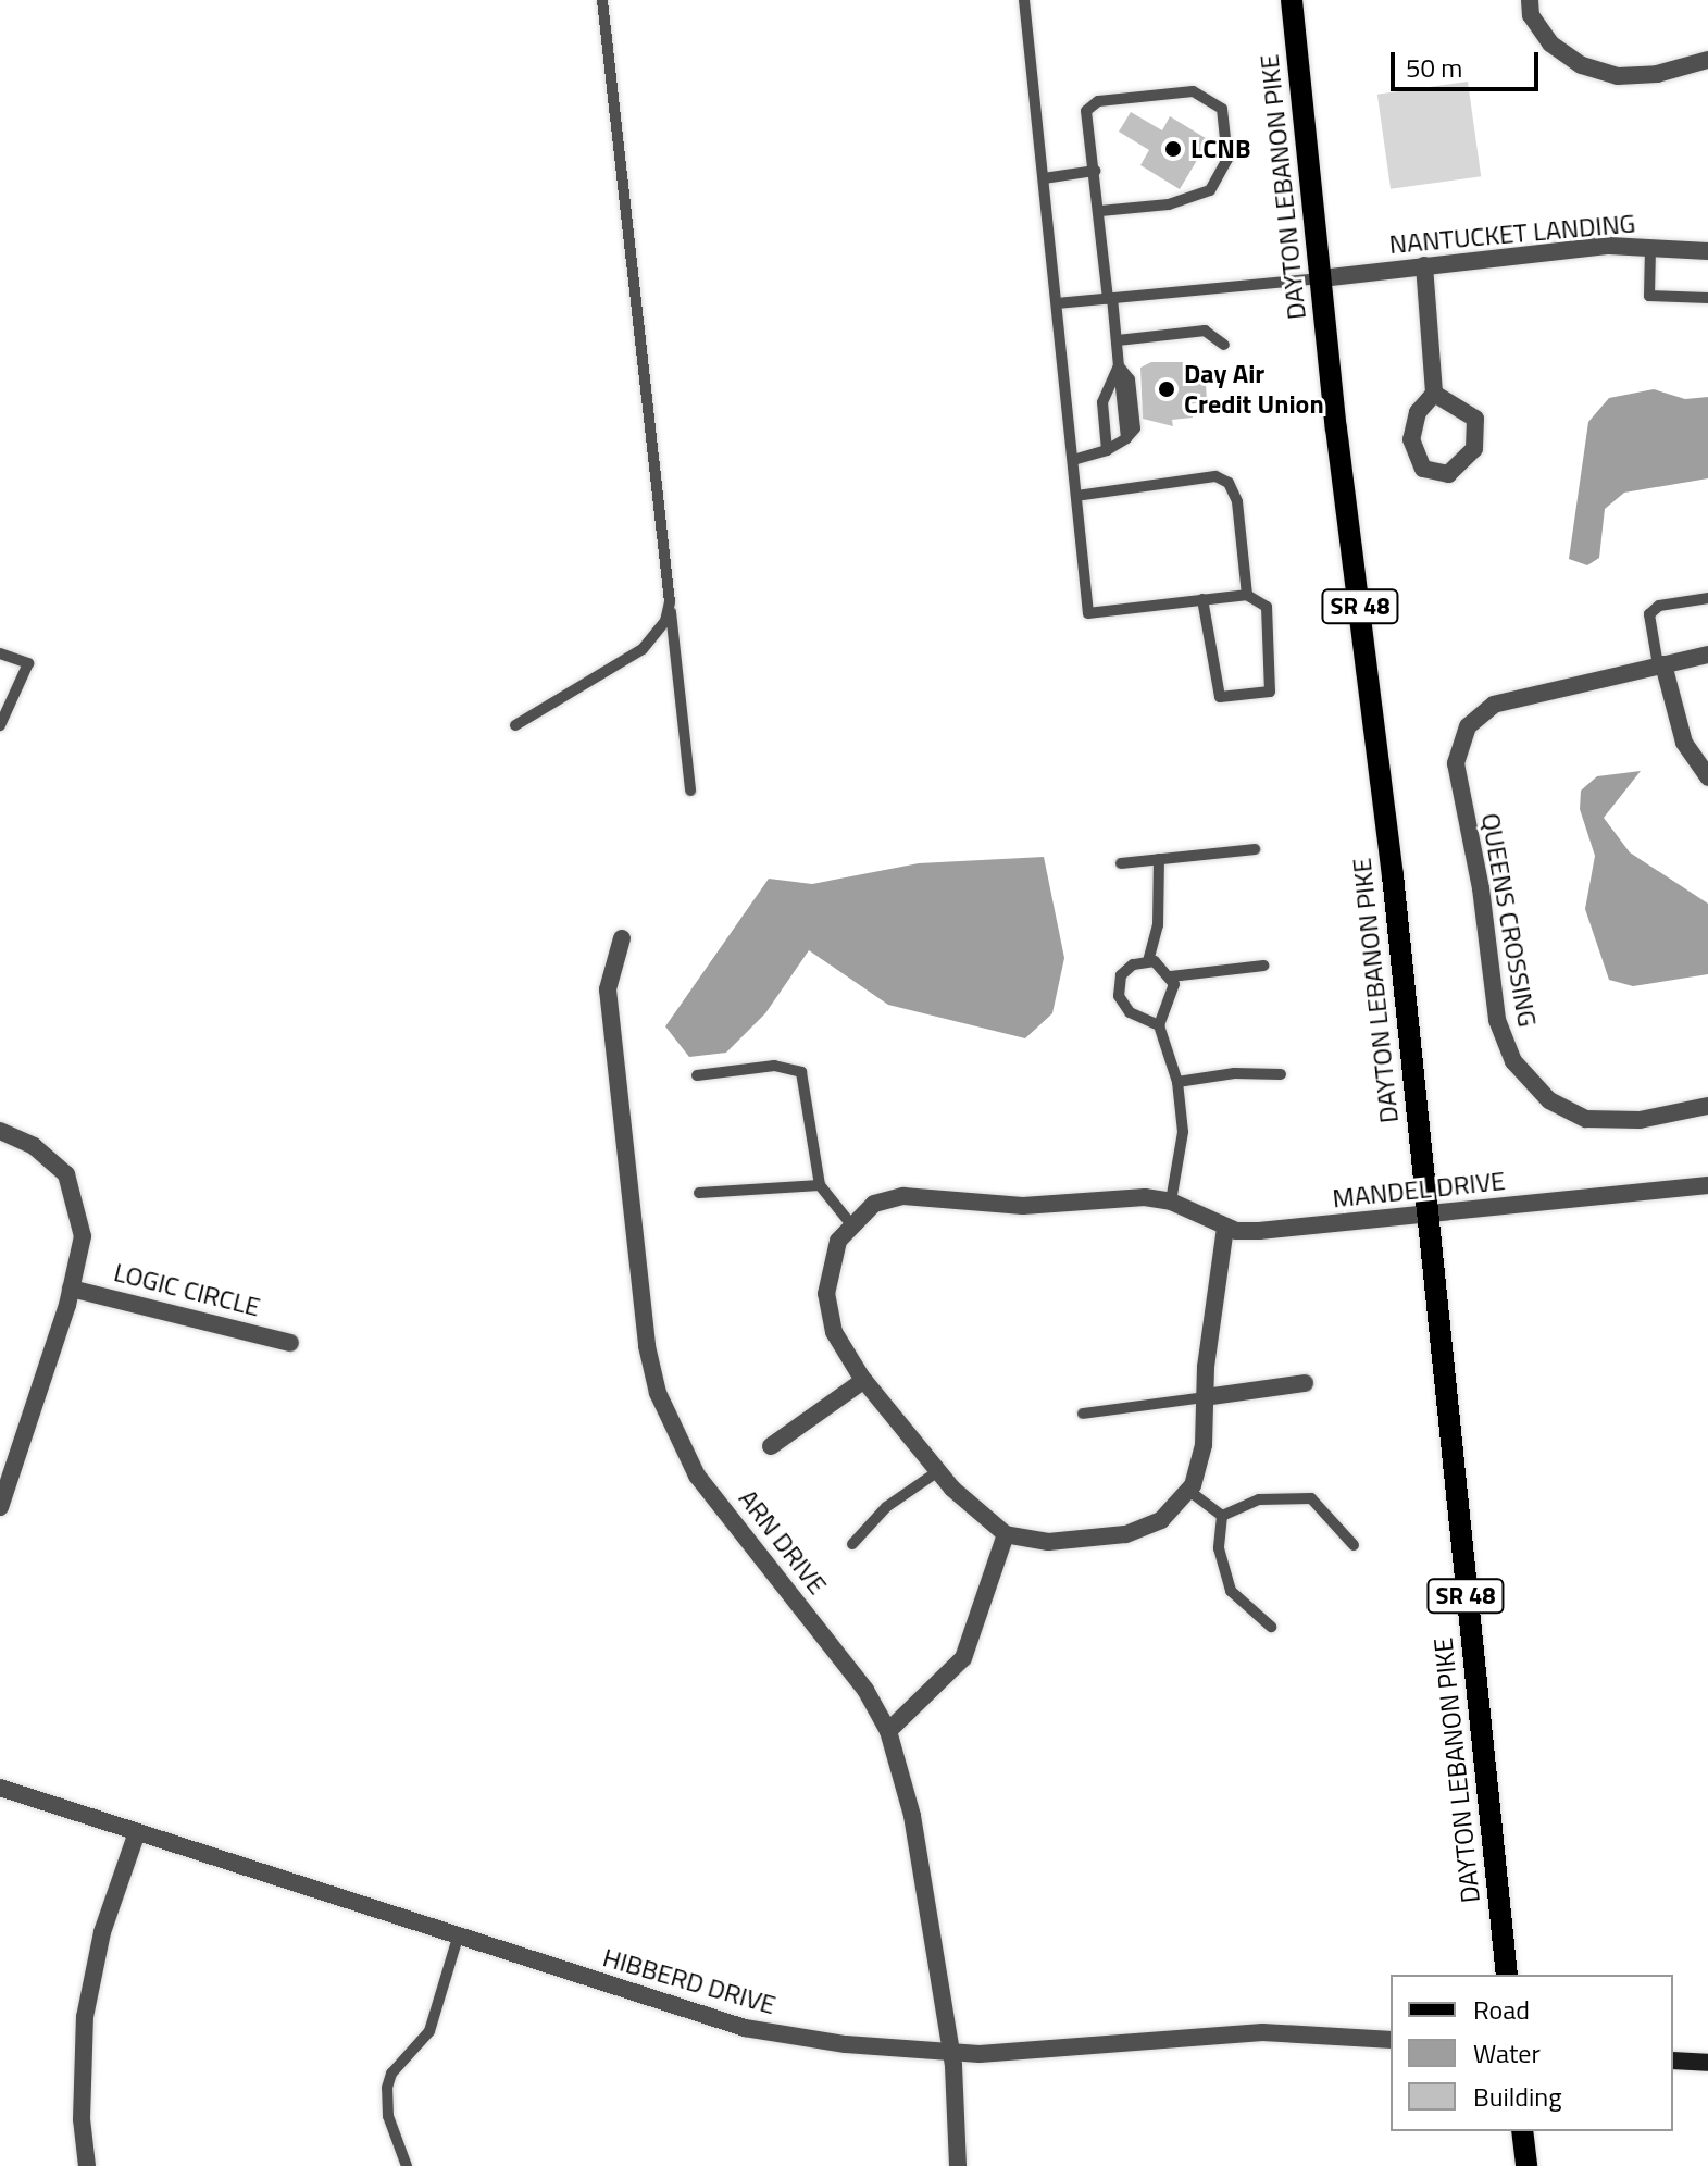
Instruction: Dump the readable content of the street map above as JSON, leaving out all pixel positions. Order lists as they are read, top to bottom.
{
  "streets": {
    "main road": ["DAYTON LEBANON PIKE", "SR 48"],
    "street": [
      "NANTUCKET LANDING",
      "QUEENS CROSSING",
      "MANDEL DRIVE",
      "LOGIC CIRCLE",
      "ARN DRIVE",
      "HIBBERD DRIVE"
    ]
  },
  "crossings": [
    ["DAYTON LEBANON PIKE", "NANTUCKET LANDING"],
    ["DAYTON LEBANON PIKE", "MANDEL DRIVE"],
    ["ARN DRIVE", "HIBBERD DRIVE"]
  ],
  "places": ["LCNB", "Day Air Credit Union"],
  "legend": ["Road", "Water", "Building"],
  "scale_bar": "50 m"
}
